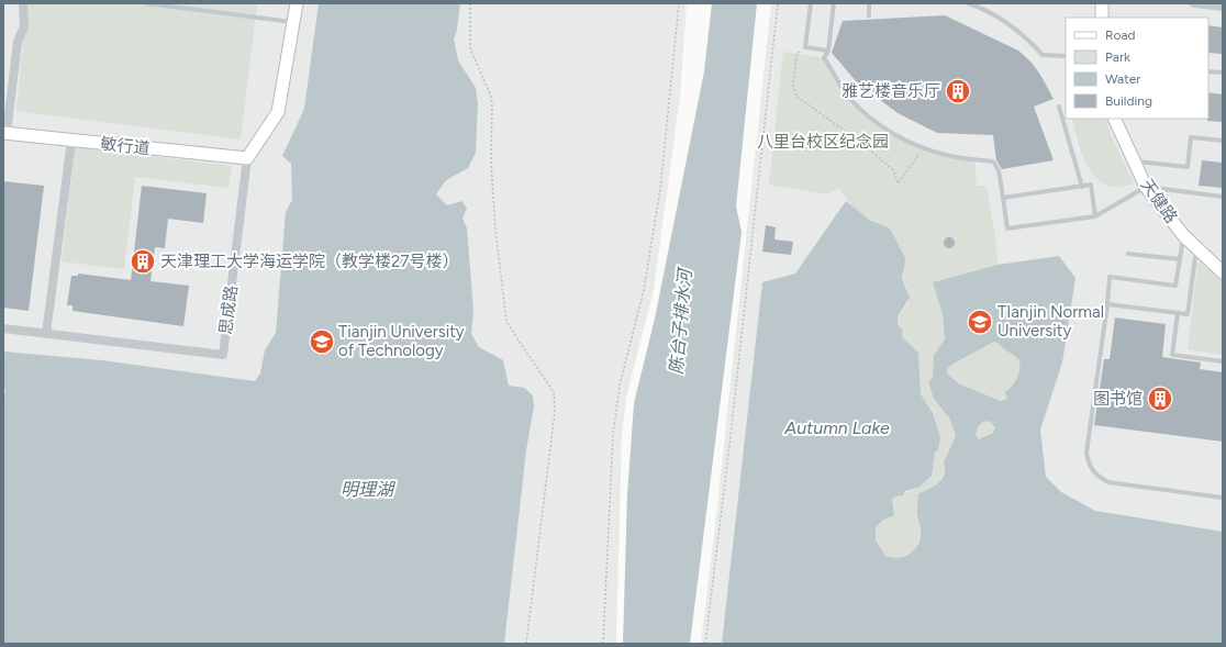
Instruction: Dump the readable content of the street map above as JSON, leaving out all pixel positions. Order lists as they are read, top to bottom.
{
  "streets": {
    "street": ["敏行道", "天健路", "思成路"]
  },
  "crossings": [
    ["敏行道", "思成路"]
  ],
  "water": ["陈台子排水河", "Autumn Lake", "明理湖"],
  "parks": ["八里台校区纪念园"],
  "places": {
    "building": ["雅艺楼音乐厅", "天津理工大学海运学院（教学楼27号楼）", "图书馆"],
    "school or university": ["TIanjin Normal University", "Tianjin University of Technology"]
  },
  "legend": [
    "Road",
    "Park",
    "Water",
    "Building"
  ]
}
